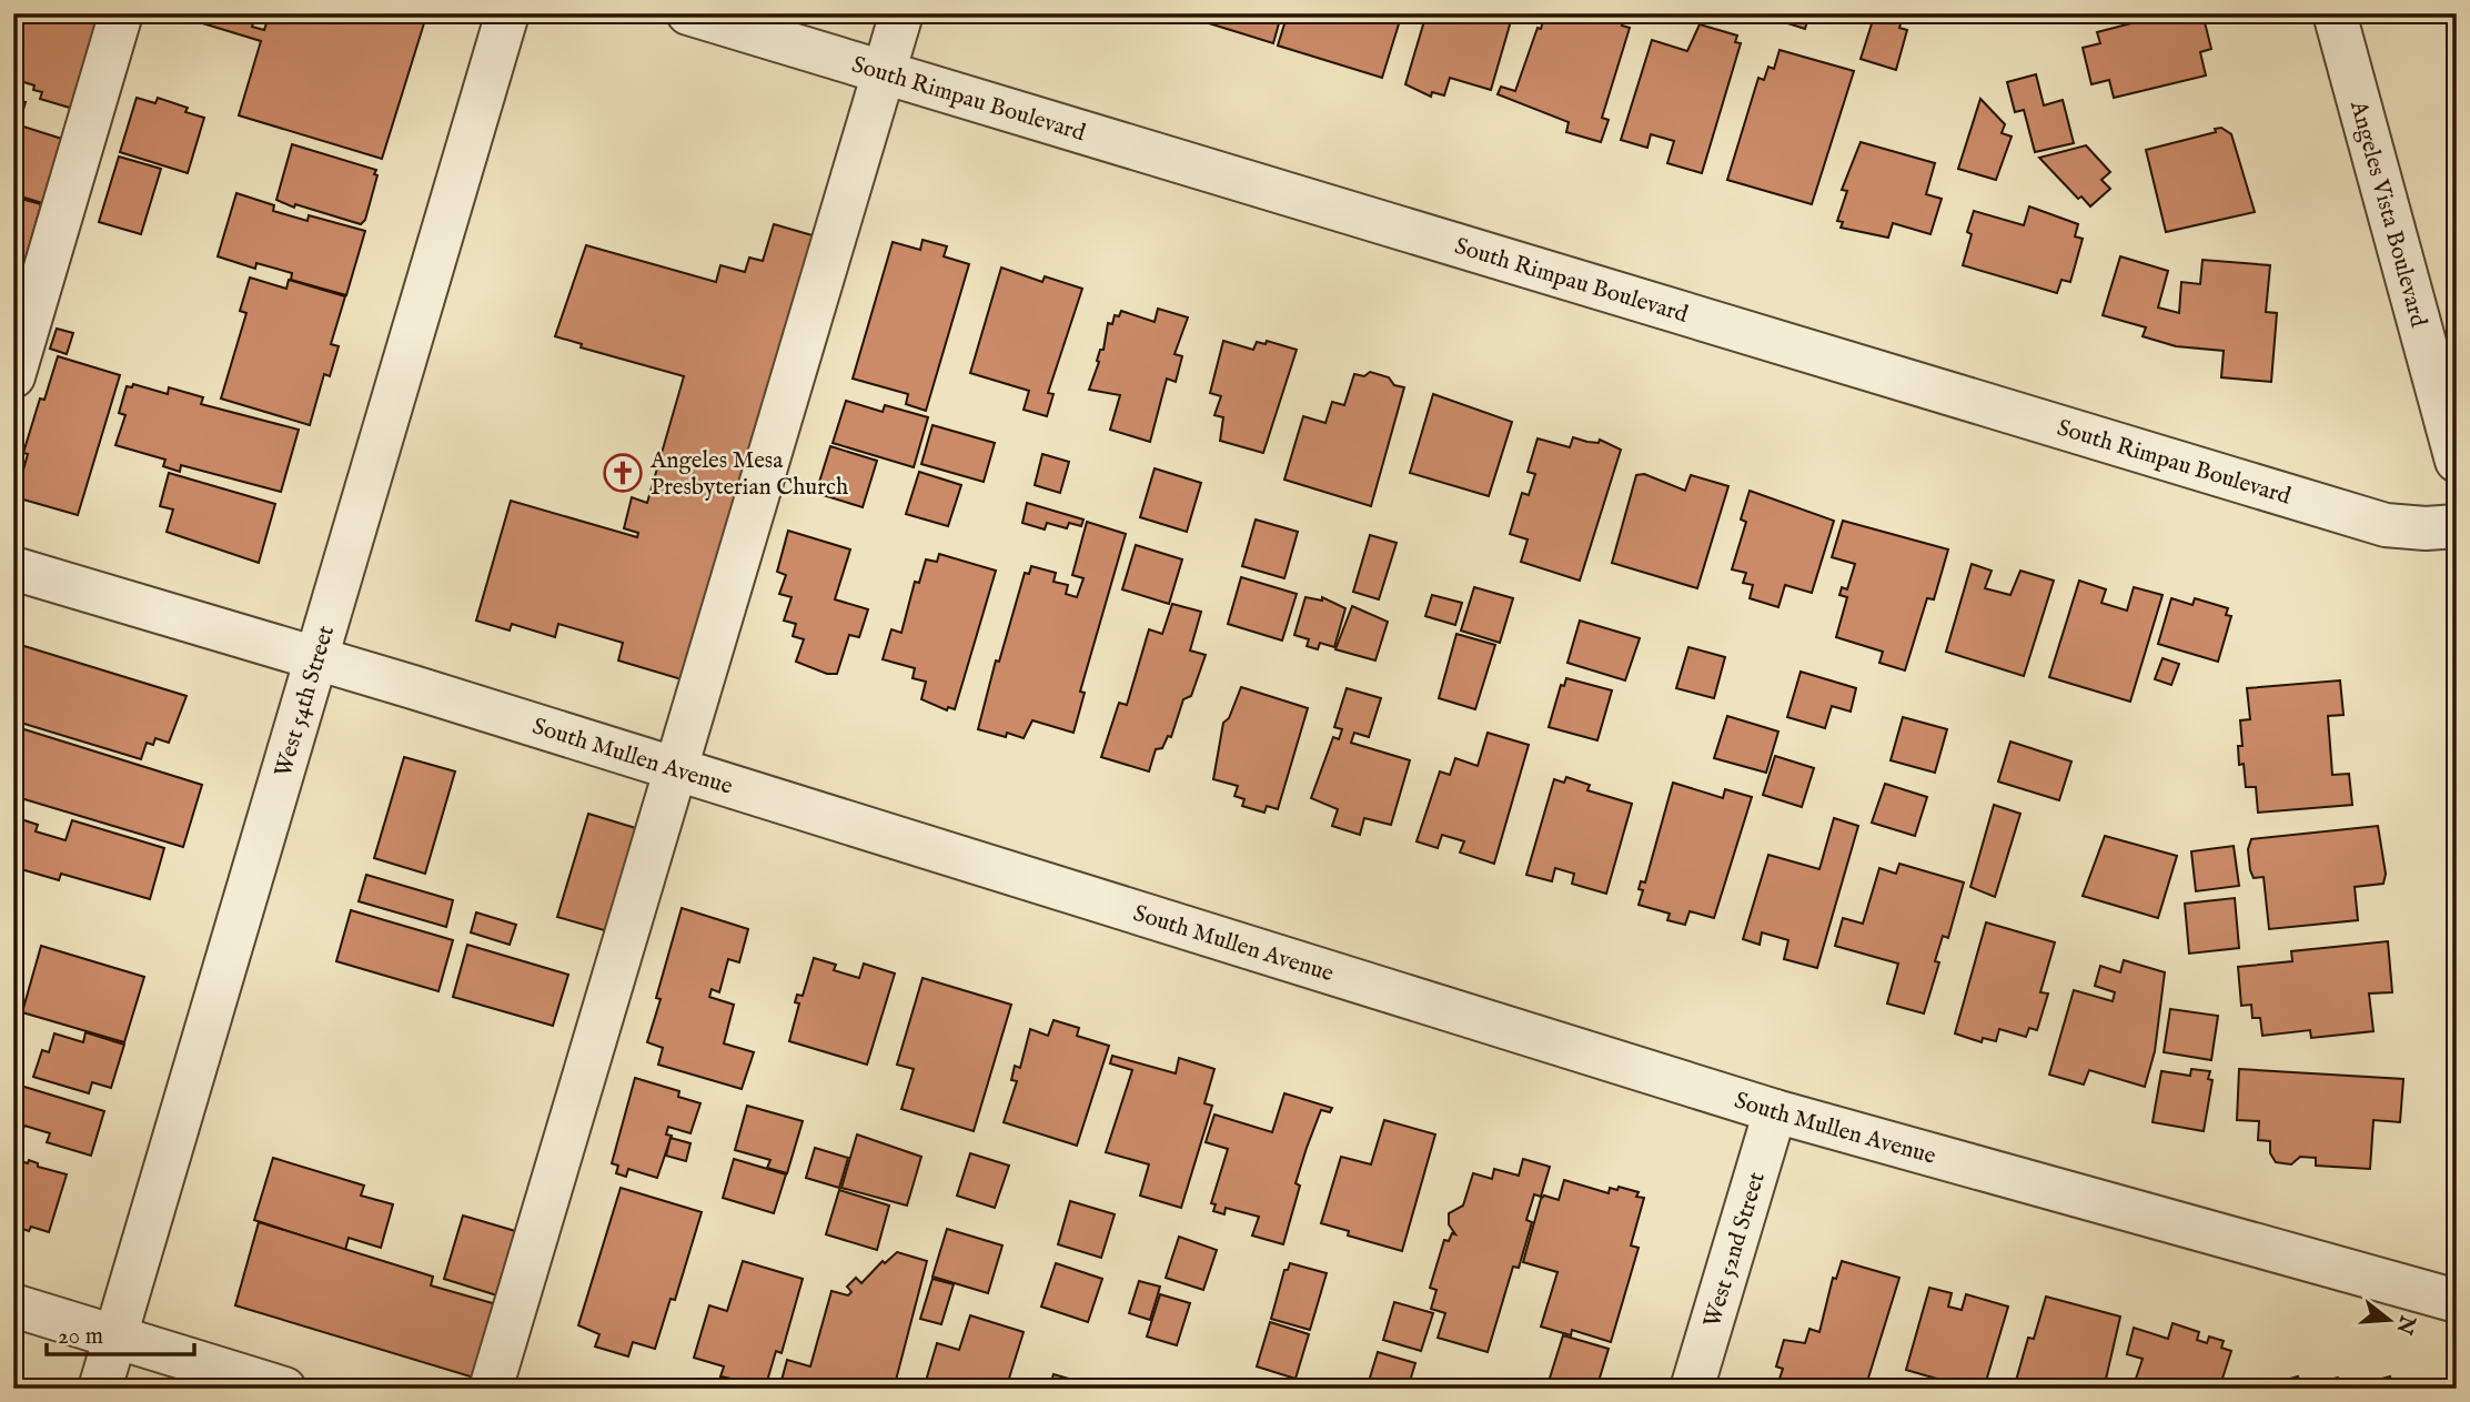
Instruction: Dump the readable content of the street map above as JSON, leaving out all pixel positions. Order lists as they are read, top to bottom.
{
  "streets": {
    "street": [
      "South Rimpau Boulevard",
      "Angeles Vista Boulevard",
      "West 54th Street",
      "South Mullen Avenue",
      "West 52nd Street"
    ]
  },
  "crossings": [
    ["West 54th Street", "South Mullen Avenue"],
    ["South Mullen Avenue", "West 52nd Street"]
  ],
  "places": {
    "church": ["Angeles Mesa Presbyterian Church"]
  },
  "scale_bar": "20 m",
  "north": "right"
}
